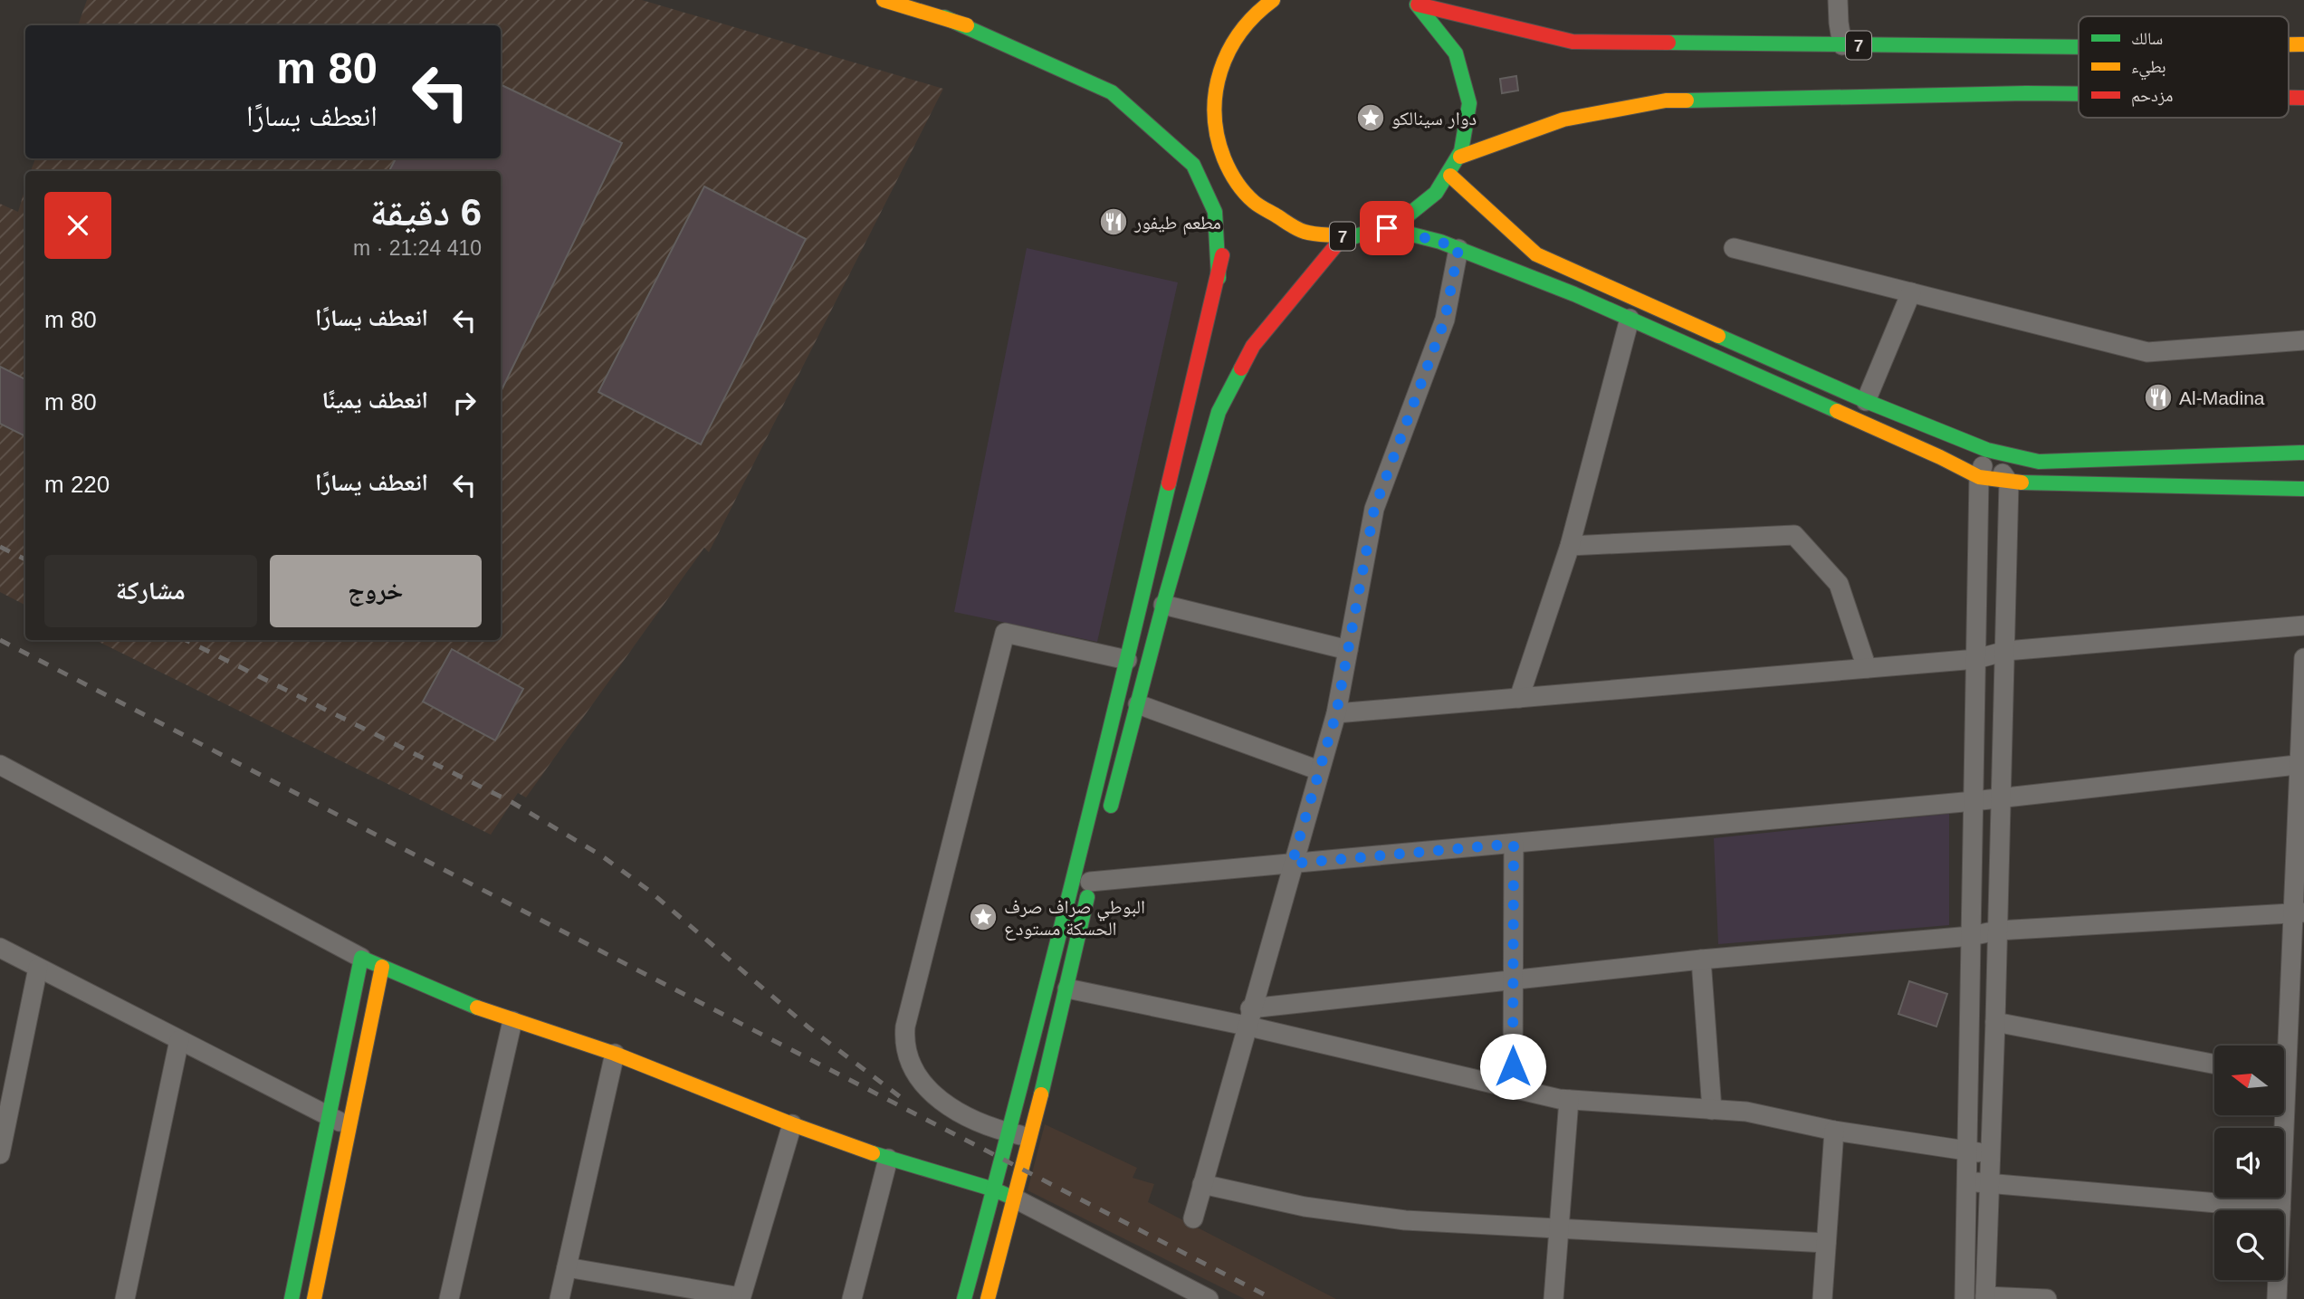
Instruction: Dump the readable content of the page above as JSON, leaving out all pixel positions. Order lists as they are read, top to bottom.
{
  "streets": {
    "main road": ["7"]
  },
  "places": {
    "place": ["دوار سينالكو", "البوطي صراف صرف الحسكة مستودع"],
    "restaurant": ["مطعم طيفور", "Al-Madina"]
  },
  "legend": ["سالك", "بطيء", "مزدحم"],
  "north": "left",
  "page": {
    "turn": ["80 m", "انعطف يسارًا"],
    "heading": ["6 دقيقة", "410 m · 21:24"],
    "list": [
      {
        "name": "انعطف يسارًا",
        "value": "80 m"
      },
      {
        "name": "انعطف يمينًا",
        "value": "80 m"
      },
      {
        "name": "انعطف يسارًا",
        "value": "220 m"
      }
    ],
    "buttons": ["خروج", "مشاركة"]
  }
}
